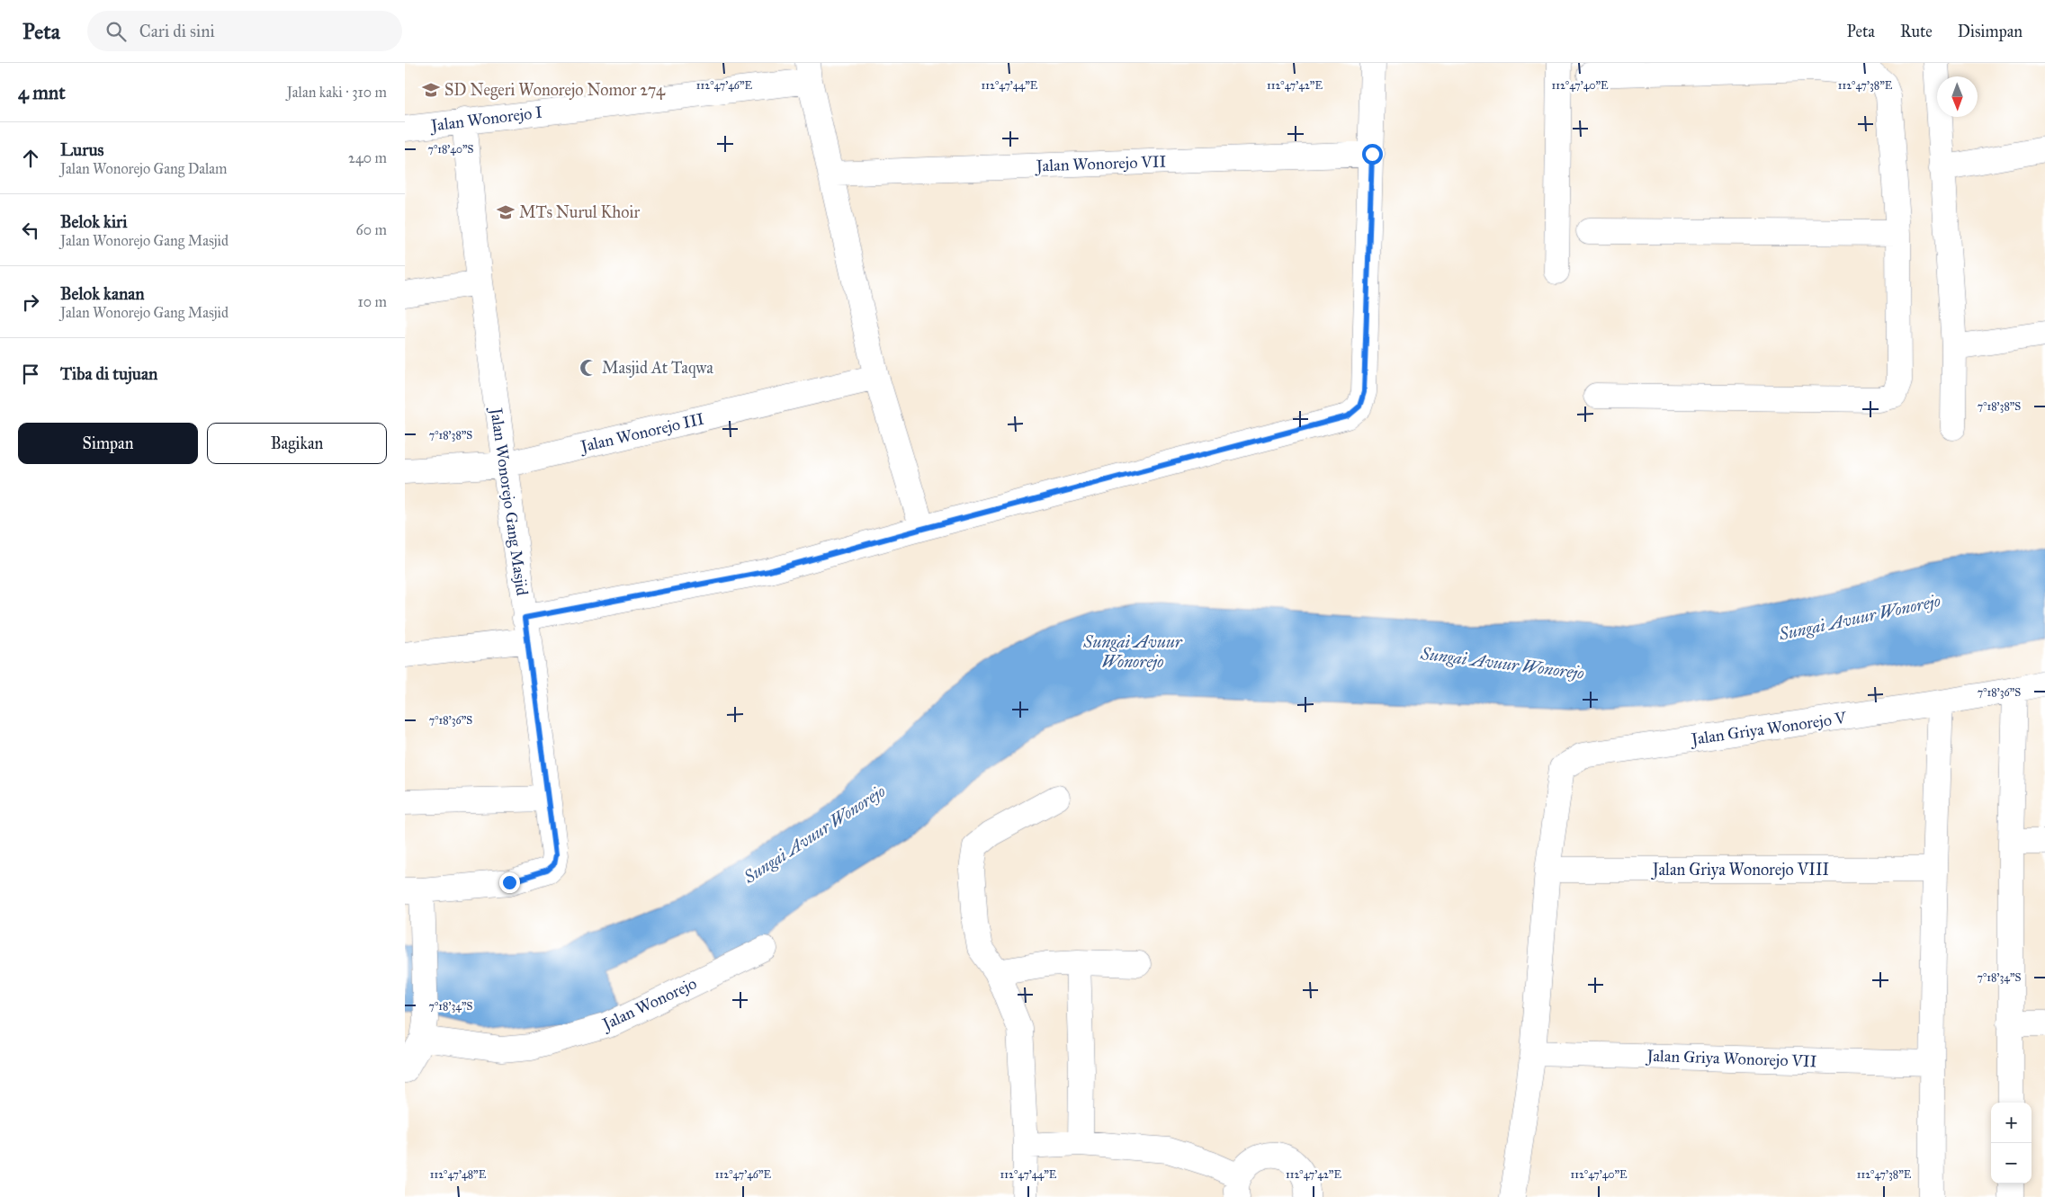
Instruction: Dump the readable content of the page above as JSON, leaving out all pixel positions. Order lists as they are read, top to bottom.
{
  "streets": {
    "street": [
      "Jalan Wonorejo I",
      "Jalan Wonorejo VII",
      "Jalan Wonorejo III",
      "Jalan Wonorejo Gang Masjid",
      "Jalan Griya Wonorejo V",
      "Jalan Griya Wonorejo VIII",
      "Jalan Wonorejo",
      "Jalan Griya Wonorejo VII"
    ]
  },
  "crossings": [
    ["Jalan Wonorejo I", "Jalan Wonorejo Gang Masjid"],
    ["Jalan Wonorejo III", "Jalan Wonorejo Gang Masjid"],
    ["Jalan Griya Wonorejo V", "Jalan Griya Wonorejo VIII"]
  ],
  "water": ["Sungai Avuur Wonorejo"],
  "places": {
    "school or university": ["SD Negeri Wonorejo Nomor 274", "MTs Nurul Khoir"],
    "mosque": ["Masjid At Taqwa"]
  },
  "north": "bottom",
  "page": {
    "header": "Peta",
    "search": "Cari di sini",
    "nav": ["Peta", "Rute", "Disimpan"],
    "heading": ["4 mnt", "Jalan kaki · 310 m"],
    "list": [
      ["Lurus", "Jalan Wonorejo Gang Dalam", "240 m"],
      ["Belok kiri", "Jalan Wonorejo Gang Masjid", "60 m"],
      ["Belok kanan", "Jalan Wonorejo Gang Masjid", "10 m"],
      "Tiba di tujuan"
    ],
    "buttons": ["Simpan", "Bagikan"],
    "map_buttons": ["+", "−"]
  },
  "coordinates": [
    "112°47'46\"E",
    "112°47'44\"E",
    "112°47'42\"E",
    "112°47'40\"E",
    "112°47'38\"E",
    "7°18'40\"S",
    "7°18'38\"S",
    "7°18'36\"S",
    "7°18'34\"S",
    "112°47'48\"E"
  ]
}
